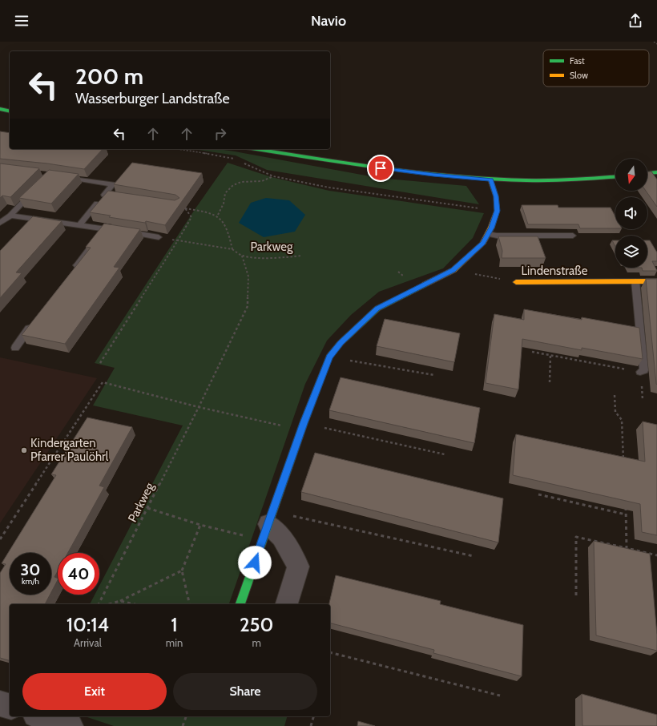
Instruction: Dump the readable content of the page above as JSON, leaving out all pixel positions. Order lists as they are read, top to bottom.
{
  "streets": {
    "street": ["Lindenstraße"],
    "path": ["Parkweg"]
  },
  "places": ["Kindergarten Pfarrer Paulöhrl"],
  "legend": ["Fast", "Slow"],
  "north": "bottom",
  "page": {
    "header": "Navio",
    "turn": ["200 m", "Wasserburger Landstraße"],
    "speed": "30 km/h",
    "limit": "40",
    "eta": [
      "10:14",
      "Arrival",
      "1",
      "min",
      "250",
      "m"
    ],
    "buttons": ["Exit", "Share"]
  }
}
